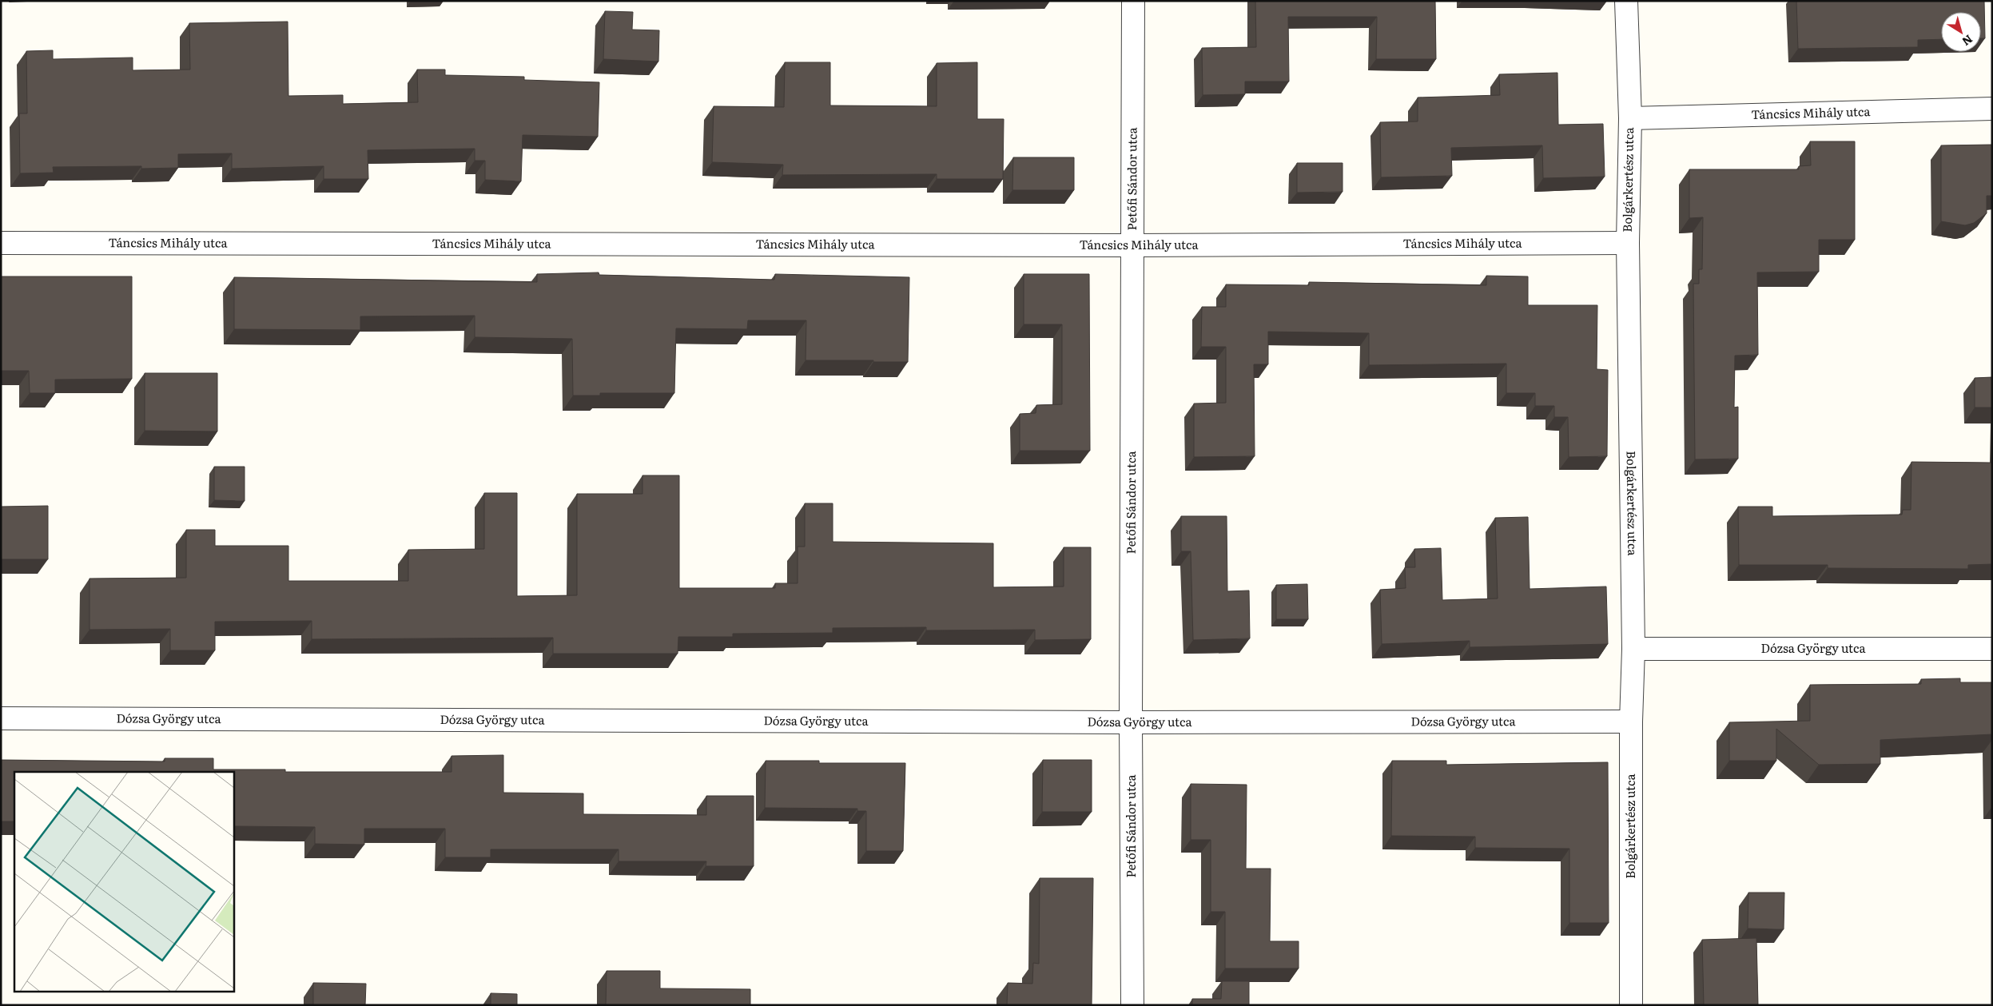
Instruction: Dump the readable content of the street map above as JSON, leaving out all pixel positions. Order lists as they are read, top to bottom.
{
  "streets": {
    "street": [
      "Táncsics Mihály utca",
      "Petőfi Sándor utca",
      "Bolgárkertész utca",
      "Dózsa György utca"
    ]
  },
  "crossings": [
    ["Táncsics Mihály utca", "Petőfi Sándor utca"],
    ["Táncsics Mihály utca", "Bolgárkertész utca"],
    ["Petőfi Sándor utca", "Dózsa György utca"],
    ["Bolgárkertész utca", "Dózsa György utca"]
  ],
  "north": "bottom right"
}
